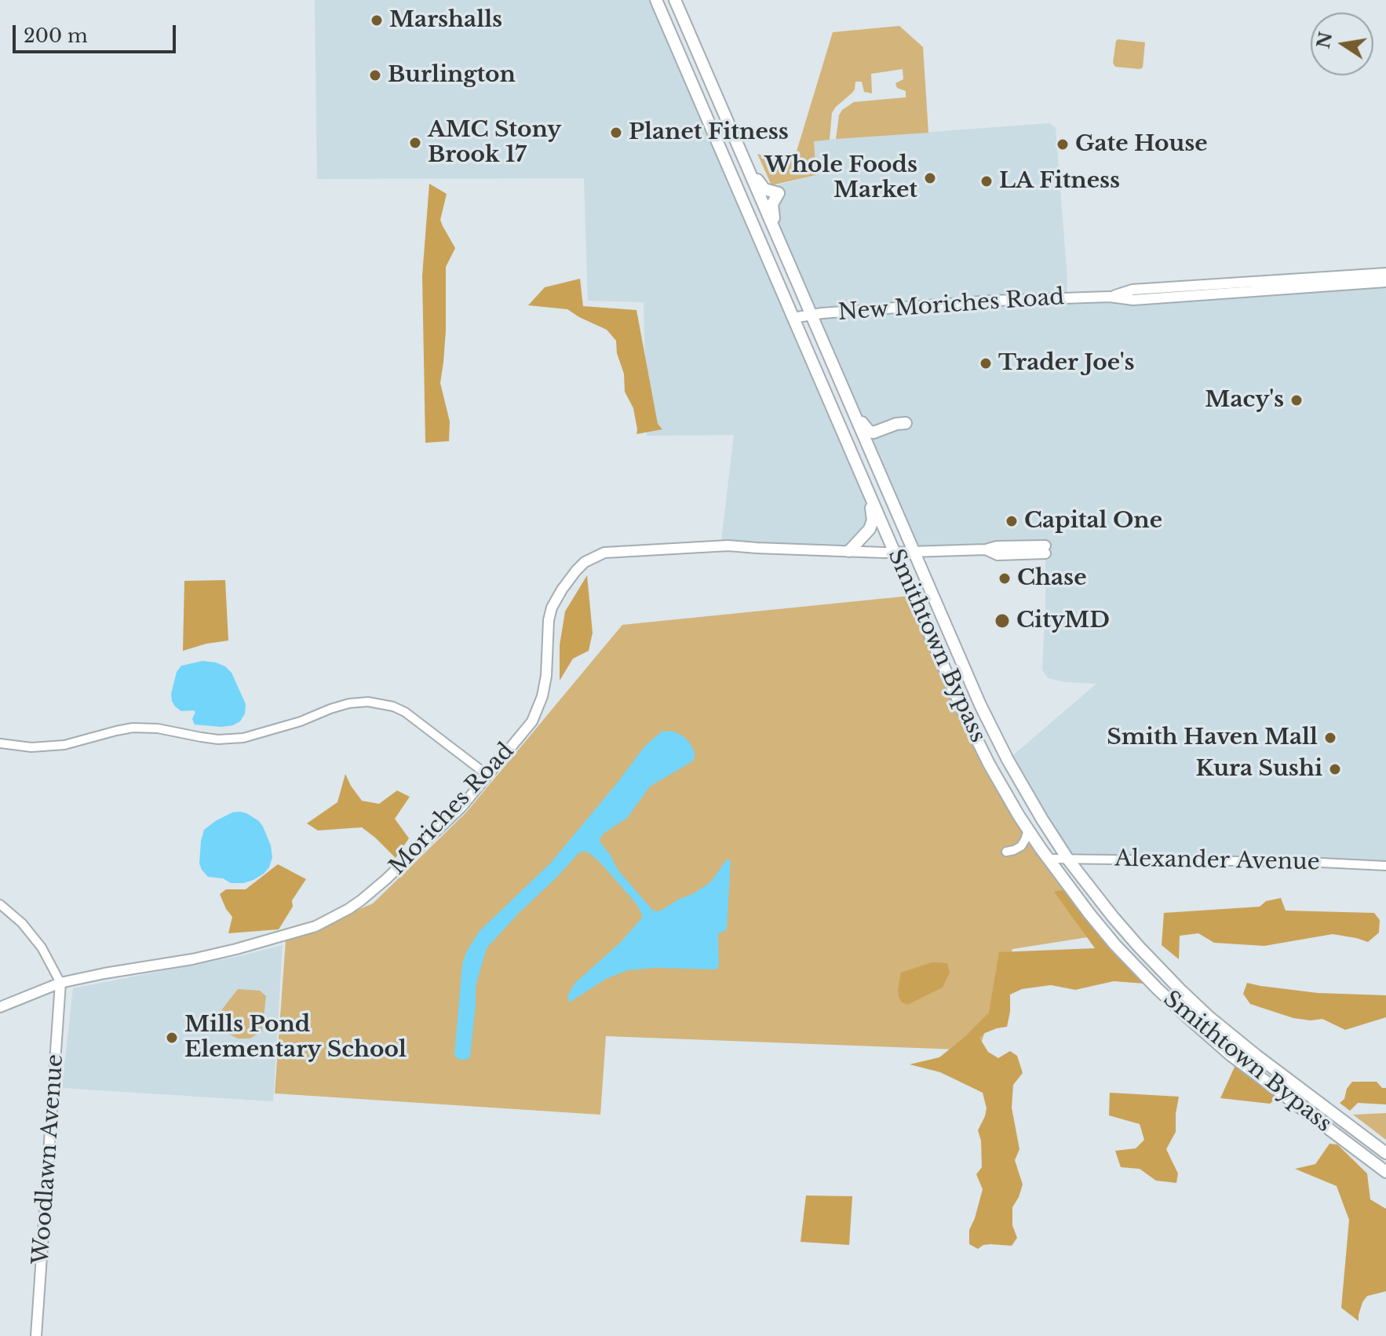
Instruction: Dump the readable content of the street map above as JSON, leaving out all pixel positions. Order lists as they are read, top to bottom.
{
  "streets": {
    "highway": ["Smithtown Bypass"],
    "main road": ["New Moriches Road", "Moriches Road", "Woodlawn Avenue"],
    "street": ["Alexander Avenue"]
  },
  "crossings": [
    ["New Moriches Road", "Smithtown Bypass"],
    ["Smithtown Bypass", "Moriches Road"],
    ["Smithtown Bypass", "Alexander Avenue"],
    ["Moriches Road", "Woodlawn Avenue"]
  ],
  "places": [
    "Marshalls",
    "Burlington",
    "Planet Fitness",
    "AMC Stony Brook 17",
    "Gate House",
    "Whole Foods Market",
    "LA Fitness",
    "Trader Joe's",
    "Macy's",
    "Capital One",
    "Chase",
    "CityMD",
    "Smith Haven Mall",
    "Kura Sushi",
    "Mills Pond Elementary School"
  ],
  "scale_bar": "200 m",
  "north": "left"
}
